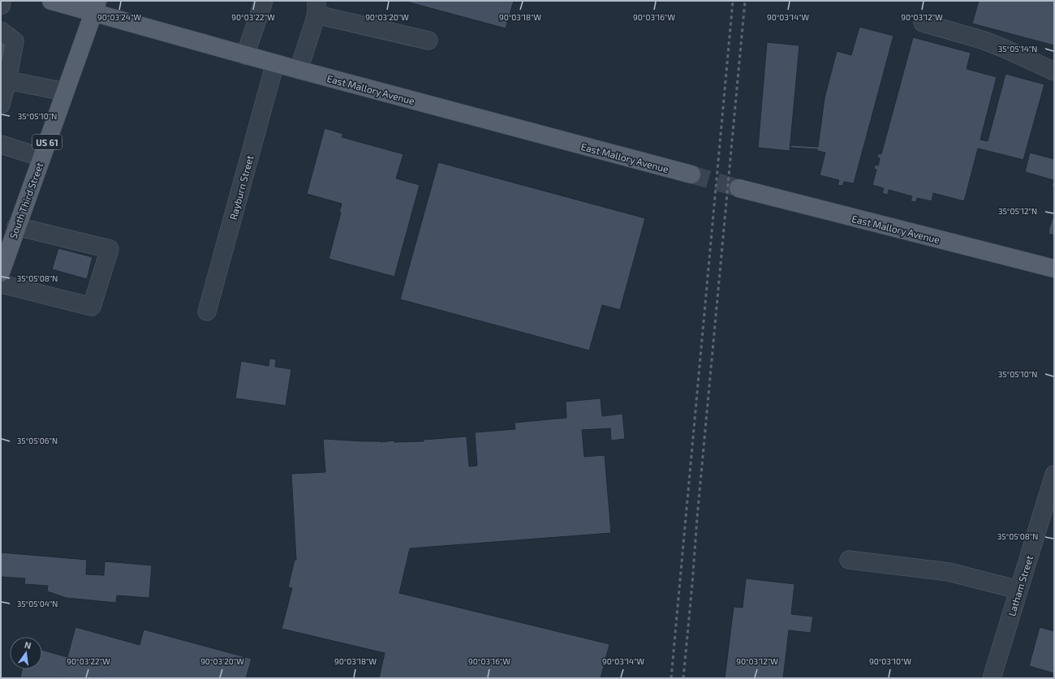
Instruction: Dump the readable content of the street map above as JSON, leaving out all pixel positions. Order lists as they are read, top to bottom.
{
  "streets": {
    "main road": ["East Mallory Avenue", "US 61", "South Third Street"],
    "street": ["Rayburn Street", "Latham Street"]
  },
  "crossings": [
    ["East Mallory Avenue", "Rayburn Street"],
    ["East Mallory Avenue", "South Third Street"]
  ],
  "north": "top",
  "coordinates": [
    "90°03'24\"W",
    "90°03'22\"W",
    "90°03'20\"W",
    "90°03'18\"W",
    "90°03'16\"W",
    "90°03'14\"W",
    "90°03'12\"W",
    "35°05'14\"N",
    "35°05'10\"N",
    "35°05'12\"N",
    "35°05'08\"N",
    "35°05'06\"N",
    "35°05'04\"N",
    "90°03'10\"W"
  ]
}
